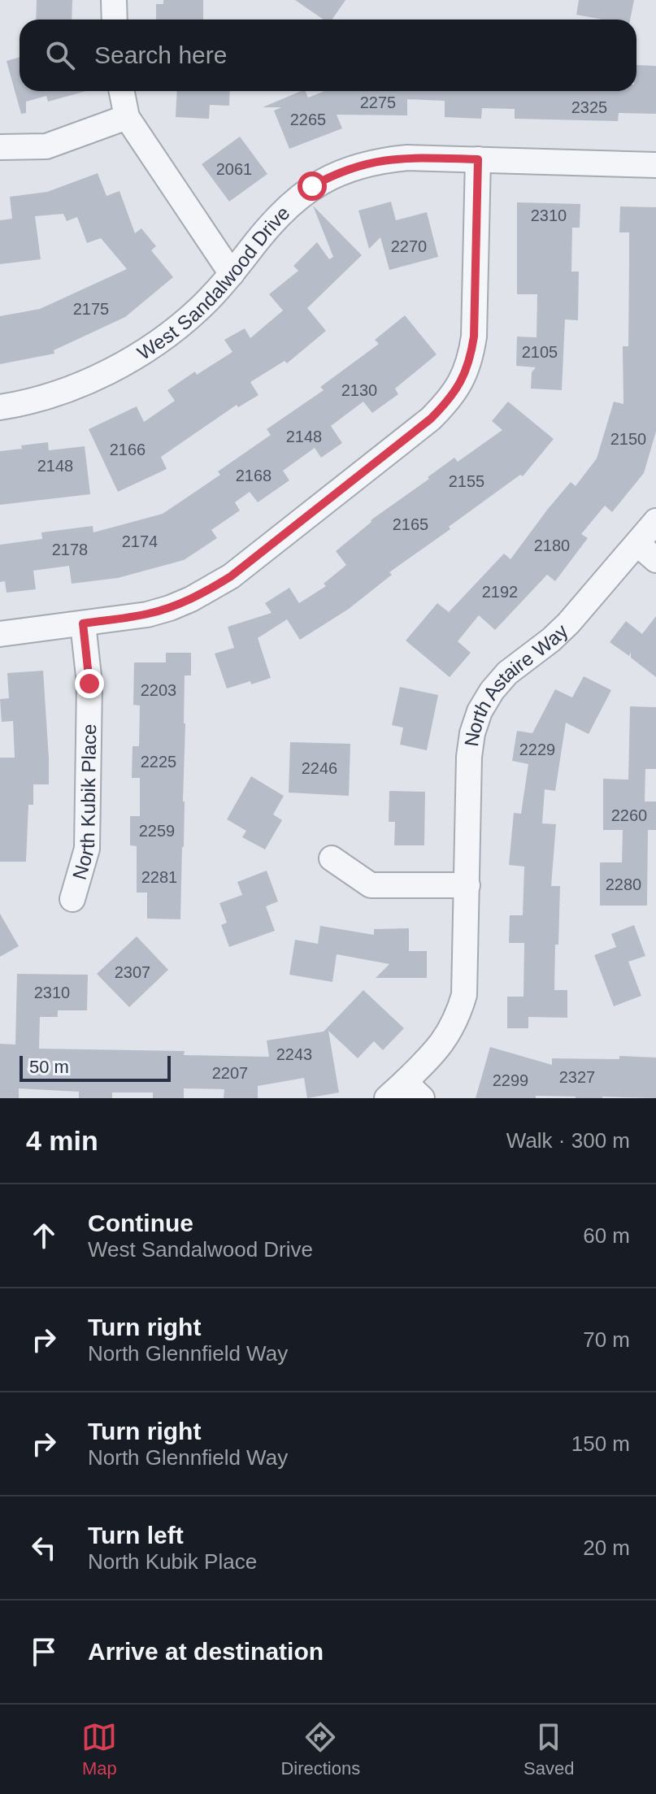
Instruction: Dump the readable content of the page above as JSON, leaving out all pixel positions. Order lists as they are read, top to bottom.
{
  "streets": {
    "street": ["West Sandalwood Drive", "North Astaire Way", "North Kubik Place"]
  },
  "house_numbers": [
    "2275",
    "2325",
    "2265",
    "2061",
    "2310",
    "2270",
    "2175",
    "2105",
    "2130",
    "2148",
    "2150",
    "2166",
    "2148",
    "2168",
    "2155",
    "2165",
    "2174",
    "2180",
    "2178",
    "2192",
    "2203",
    "2229",
    "2225",
    "2246",
    "2260",
    "2259",
    "2281",
    "2280",
    "2307",
    "2310",
    "2243",
    "2207",
    "2327",
    "2299"
  ],
  "scale_bar": "50 m",
  "page": {
    "search": "Search here",
    "scale": "50 m",
    "heading": ["4 min", "Walk · 300 m"],
    "list": [
      ["Continue", "West Sandalwood Drive", "60 m"],
      ["Turn right", "North Glennfield Way", "70 m"],
      ["Turn right", "North Glennfield Way", "150 m"],
      ["Turn left", "North Kubik Place", "20 m"],
      "Arrive at destination"
    ],
    "nav": ["Map", "Directions", "Saved"]
  }
}
